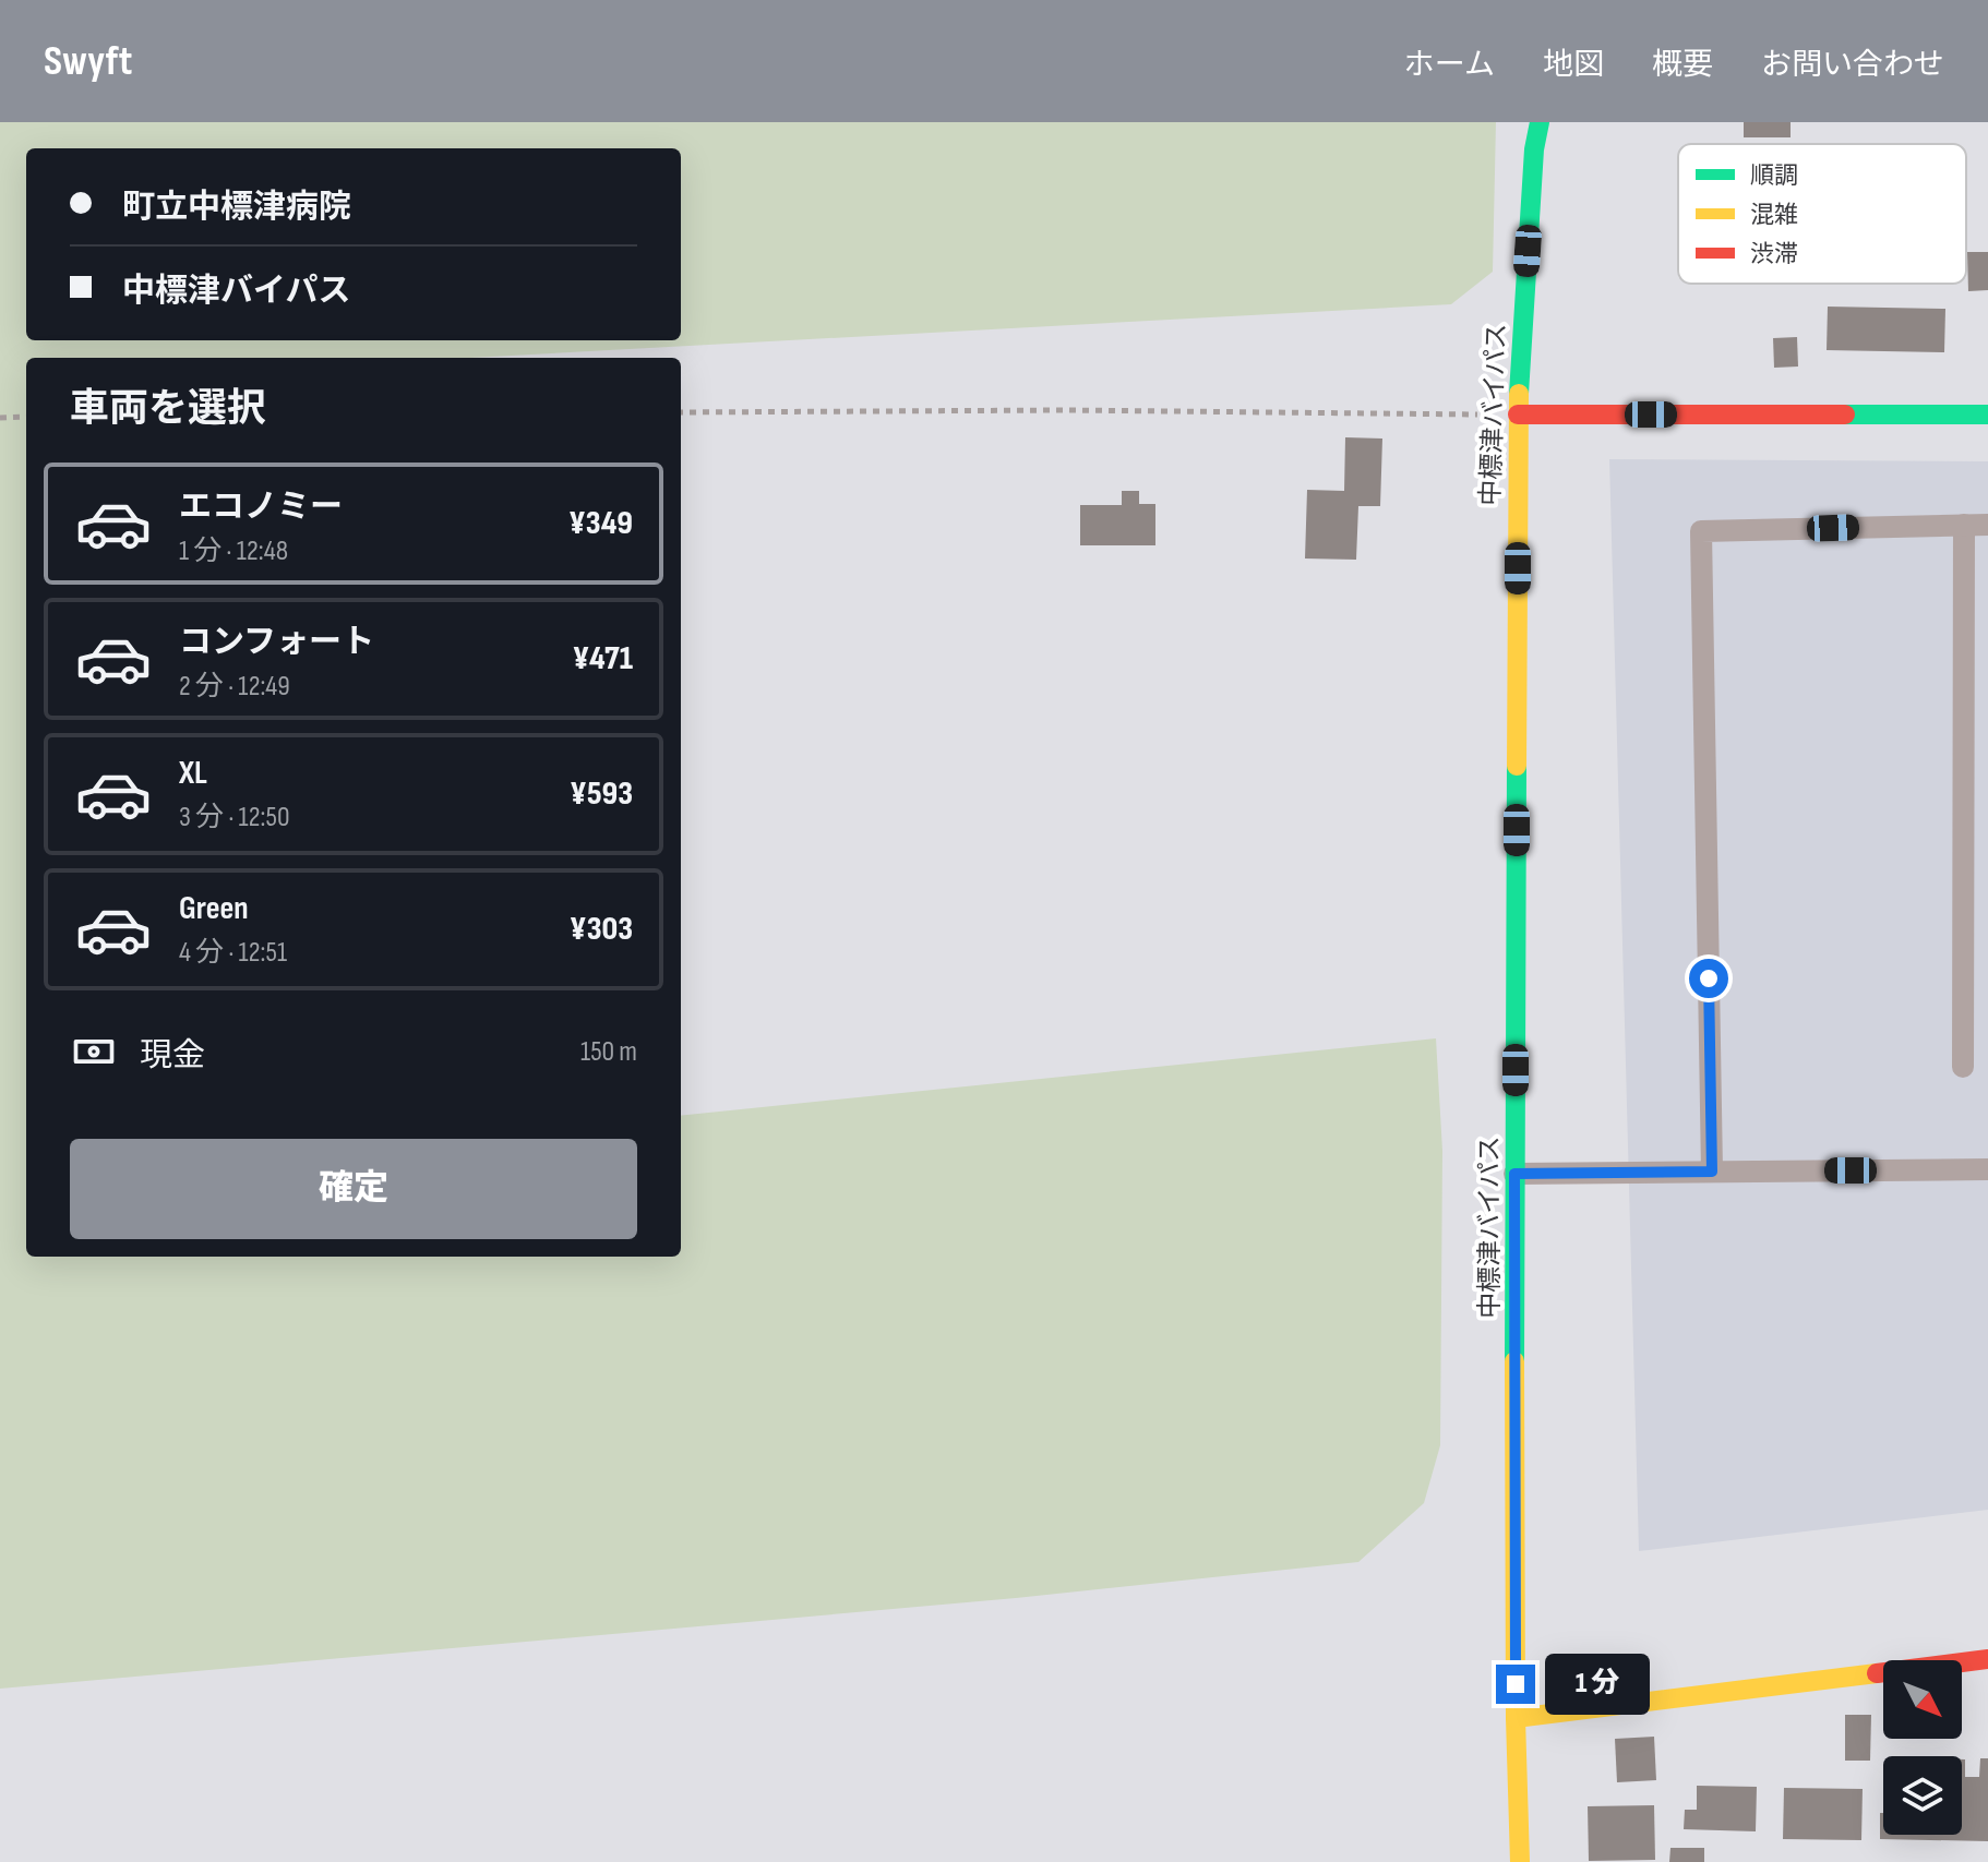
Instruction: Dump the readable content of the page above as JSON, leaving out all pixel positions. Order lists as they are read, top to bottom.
{
  "streets": {
    "main road": ["中標津バイパス"]
  },
  "legend": ["順調", "混雑", "渋滞"],
  "north": "bottom right",
  "page": {
    "header": "Swyft",
    "nav": [
      "ホーム",
      "地図",
      "概要",
      "お問い合わせ"
    ],
    "banner": ["町立中標津病院", "中標津バイパス"],
    "heading": "車両を選択",
    "list": [
      {
        "name": "エコノミー",
        "note": "1 分 · 12:48",
        "value": "¥349"
      },
      {
        "name": "コンフォート",
        "note": "2 分 · 12:49",
        "value": "¥471"
      },
      {
        "name": "XL",
        "note": "3 分 · 12:50",
        "value": "¥593"
      },
      {
        "name": "Green",
        "note": "4 分 · 12:51",
        "value": "¥303"
      }
    ],
    "pay": ["現金", "150 m"],
    "buttons": "確定",
    "bubble": "1 分"
  }
}
